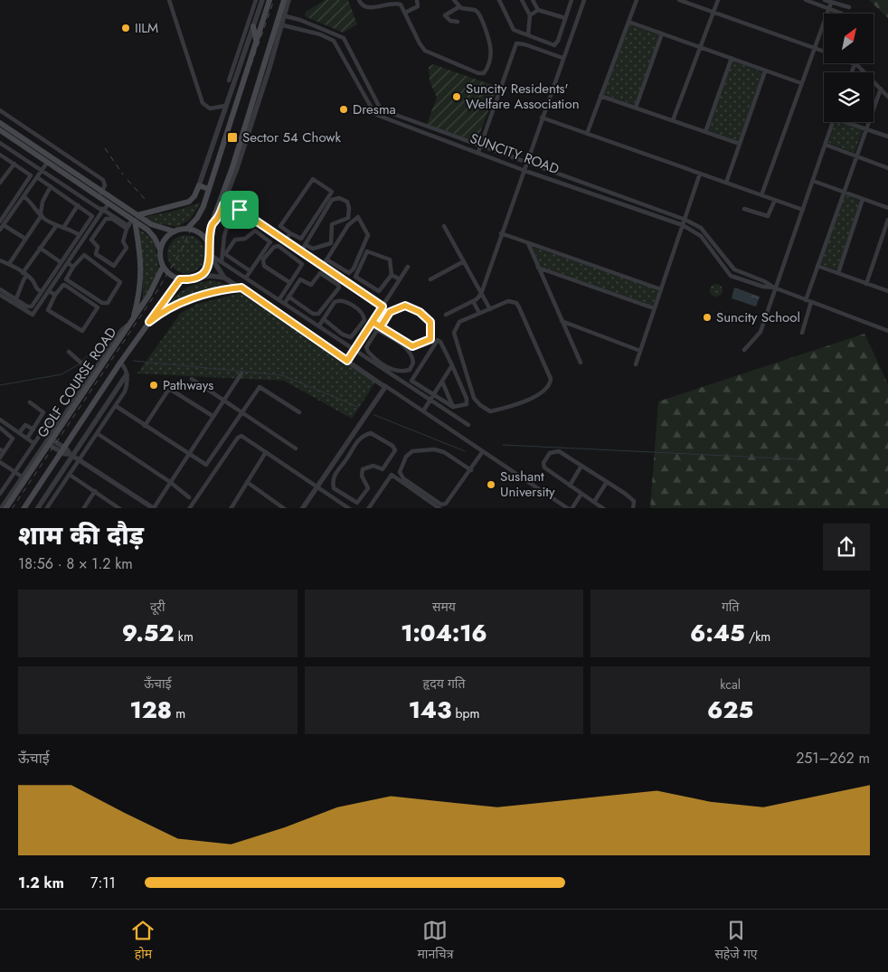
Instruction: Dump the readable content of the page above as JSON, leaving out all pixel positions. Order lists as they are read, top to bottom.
{
  "streets": {
    "main road": ["GOLF COURSE ROAD"],
    "street": ["SUNCITY ROAD"]
  },
  "places": {
    "other": [
      "IILM",
      "Suncity Residents' Welfare Association",
      "Dresma",
      "Suncity School",
      "Pathways",
      "Sushant University"
    ],
    "transit": ["Sector 54 Chowk"]
  },
  "north": "top right",
  "page": {
    "heading": ["शाम की दौड़", "18:56 · 8 × 1.2 km"],
    "stats": [
      ["दूरी", "9.52 km"],
      ["समय", "1:04:16"],
      ["गति", "6:45 /km"],
      ["ऊँचाई", "128 m"],
      ["हृदय गति", "143 bpm"],
      ["kcal", "625"]
    ],
    "chart": ["ऊँचाई", "251–262 m"],
    "list": [
      {
        "name": "1.2 km",
        "note": "7:11"
      }
    ],
    "tabs": ["होम", "मानचित्र", "सहेजे गए"]
  }
}
